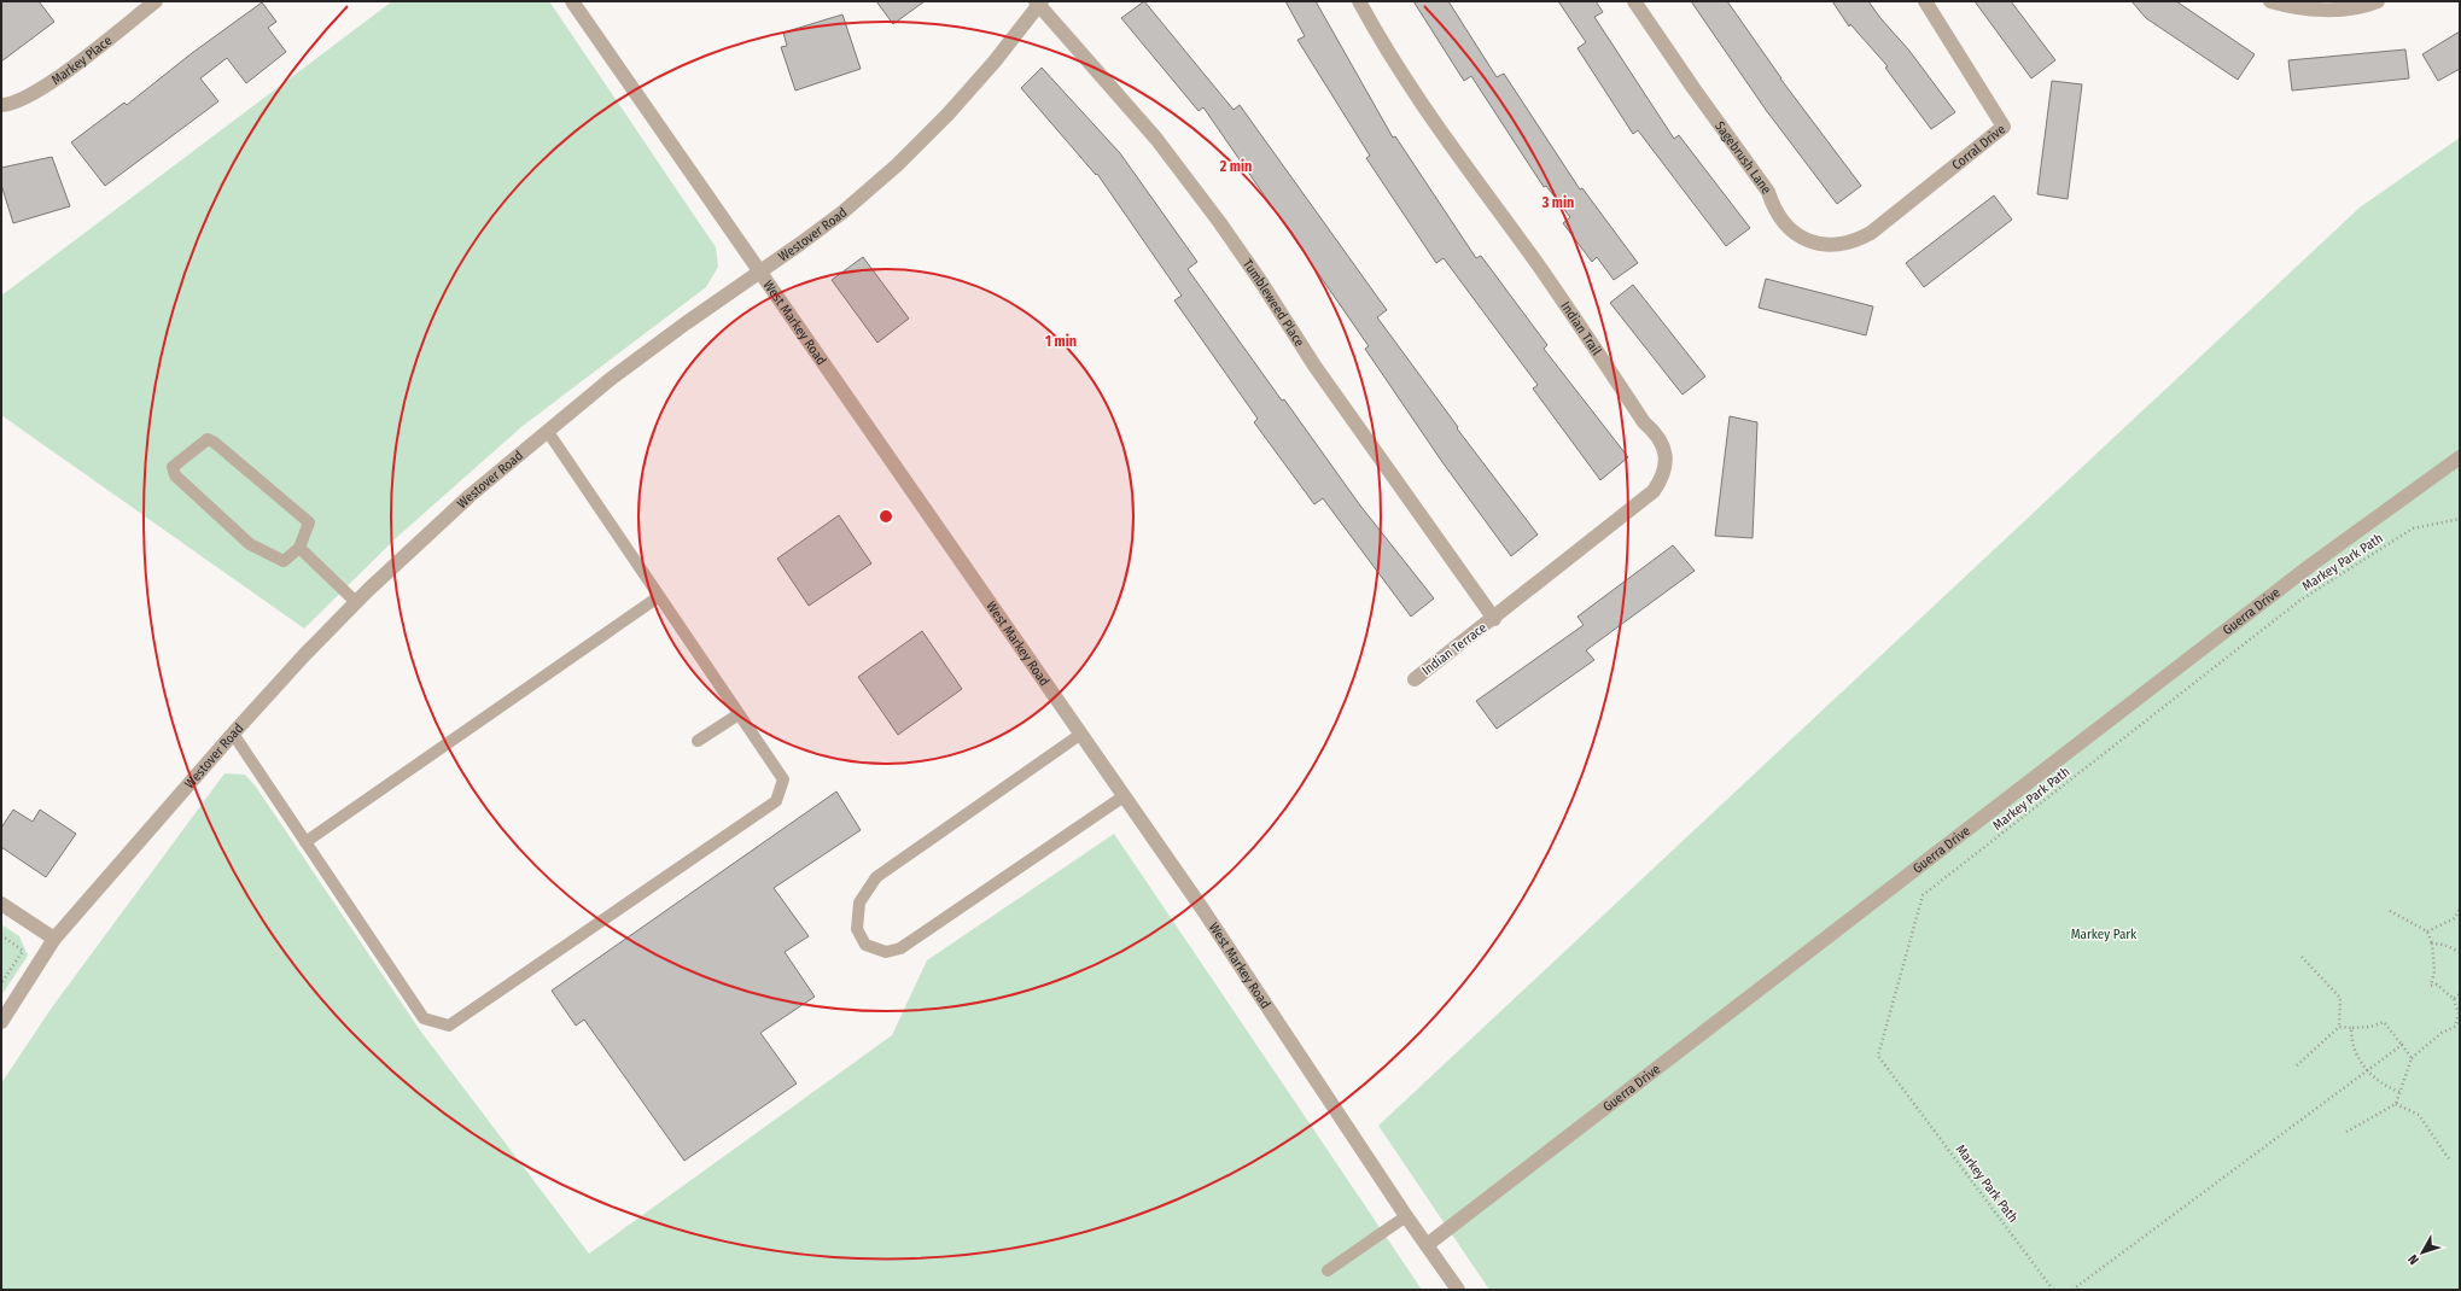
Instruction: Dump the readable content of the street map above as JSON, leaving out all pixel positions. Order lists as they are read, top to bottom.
{
  "streets": {
    "street": [
      "Markey Place",
      "Corral Drive",
      "Sagebrush Lane",
      "Westover Road",
      "Tumbleweed Place",
      "West Markey Road",
      "Indian Trail",
      "Guerra Drive",
      "Indian Terrace"
    ],
    "path": ["Markey Park Path"]
  },
  "crossings": [
    ["Corral Drive", "Sagebrush Lane"],
    ["Westover Road", "Tumbleweed Place"],
    ["Westover Road", "West Markey Road"],
    ["Tumbleweed Place", "Indian Trail"],
    ["Tumbleweed Place", "Indian Terrace"],
    ["West Markey Road", "Guerra Drive"],
    ["Indian Trail", "Indian Terrace"]
  ],
  "parks": ["Markey Park"],
  "north": "bottom left",
  "rings": ["2 min", "3 min", "1 min"]
}
